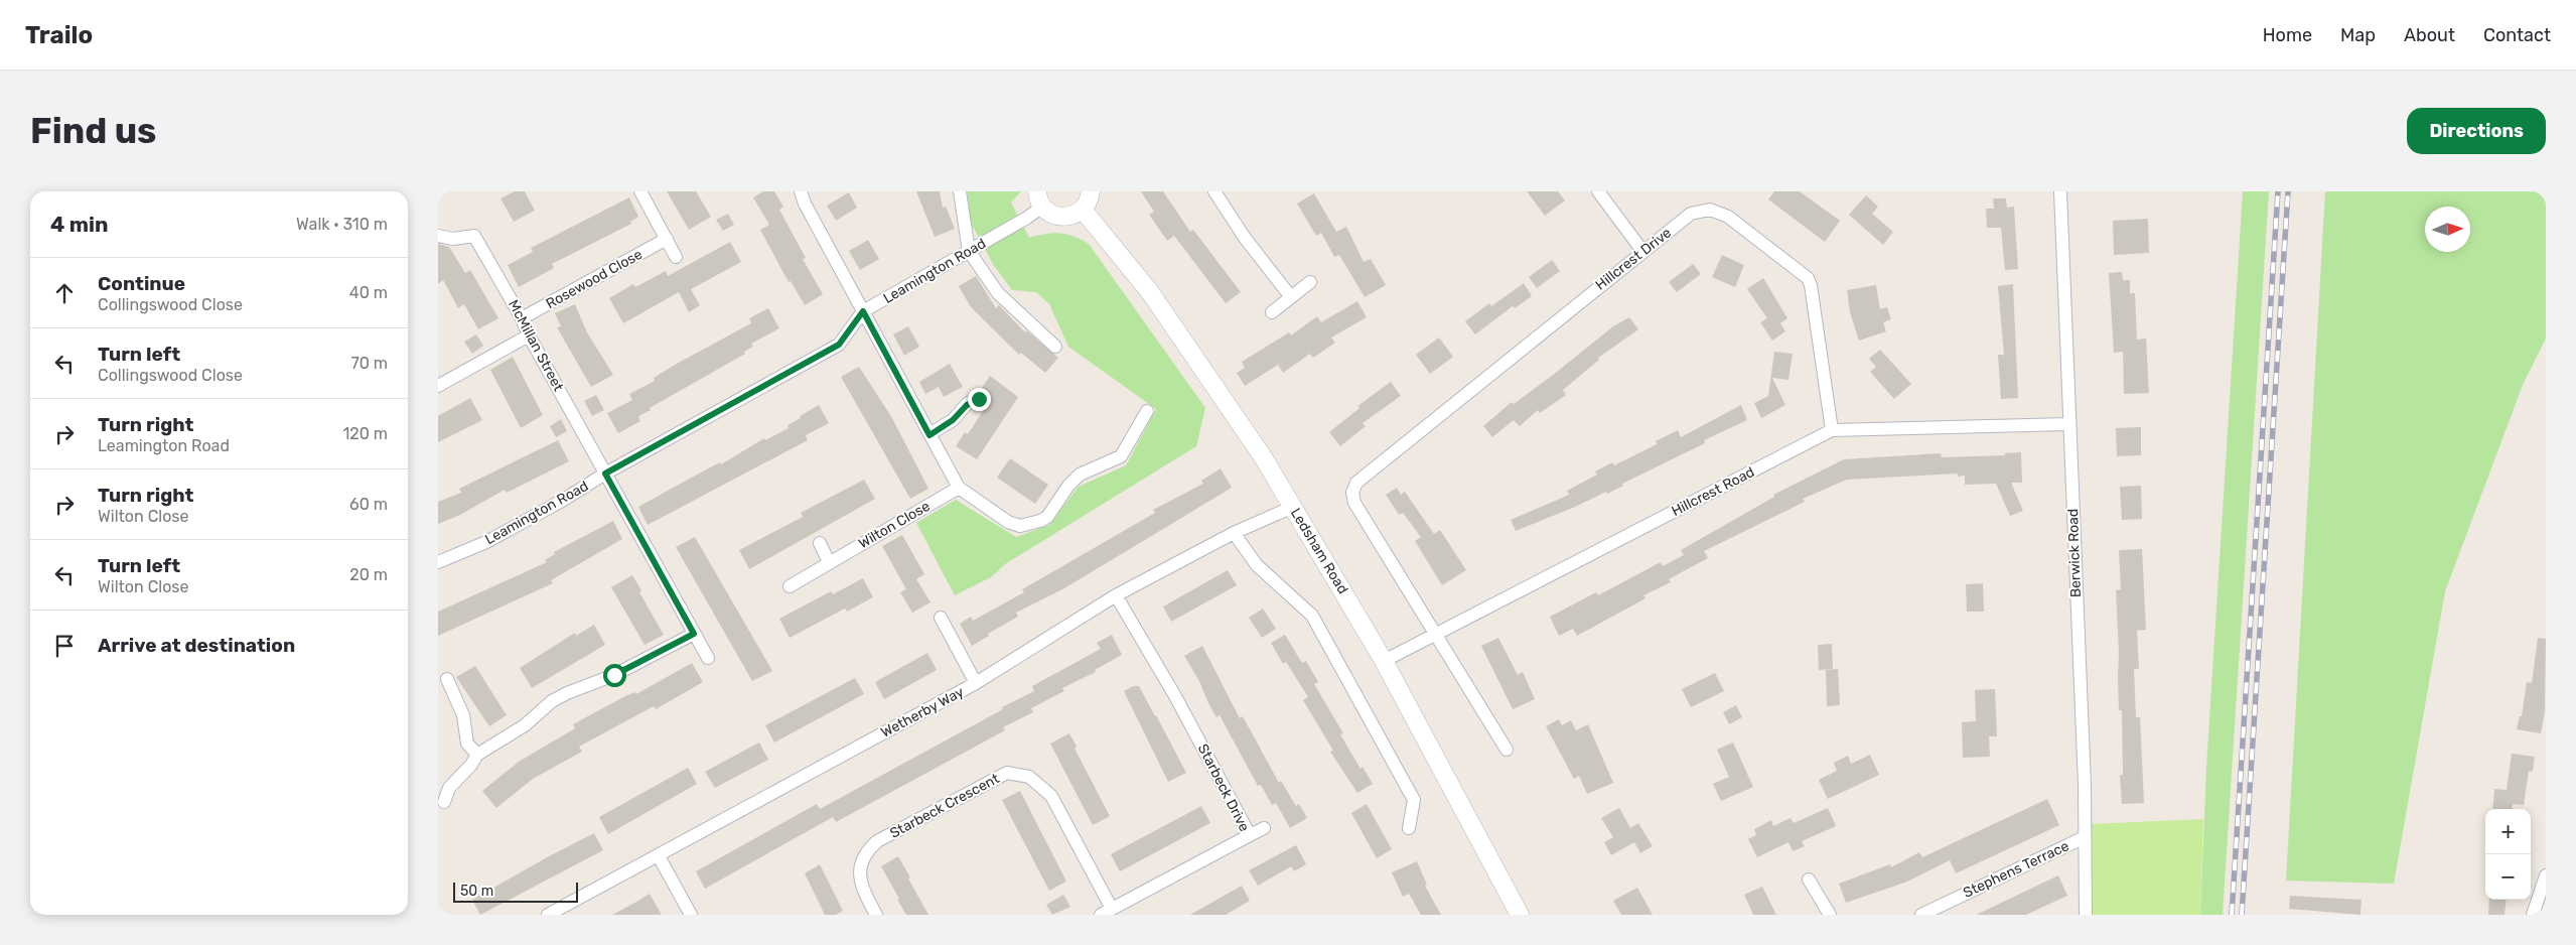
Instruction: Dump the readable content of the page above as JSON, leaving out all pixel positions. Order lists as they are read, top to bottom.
{
  "streets": {
    "main road": ["Ledsham Road"],
    "street": [
      "Hillcrest Drive",
      "Leamington Road",
      "Rosewood Close",
      "McMillan Street",
      "Hillcrest Road",
      "Wilton Close",
      "Berwick Road",
      "Wetherby Way",
      "Starbeck Drive",
      "Starbeck Crescent",
      "Stephens Terrace"
    ]
  },
  "crossings": [
    ["Hillcrest Drive", "Hillcrest Road"],
    ["Leamington Road", "McMillan Street"],
    ["Rosewood Close", "McMillan Street"],
    ["Hillcrest Road", "Ledsham Road"],
    ["Hillcrest Road", "Berwick Road"],
    ["Ledsham Road", "Wetherby Way"],
    ["Berwick Road", "Stephens Terrace"],
    ["Wetherby Way", "Starbeck Drive"],
    ["Starbeck Drive", "Starbeck Crescent"]
  ],
  "scale_bar": "50 m",
  "north": "right",
  "page": {
    "header": "Trailo",
    "nav": [
      "Home",
      "Map",
      "About",
      "Contact"
    ],
    "buttons": "Directions",
    "title": "Find us",
    "heading": ["4 min", "Walk · 310 m"],
    "list": [
      ["Continue", "Collingswood Close", "40 m"],
      ["Turn left", "Collingswood Close", "70 m"],
      ["Turn right", "Leamington Road", "120 m"],
      ["Turn right", "Wilton Close", "60 m"],
      ["Turn left", "Wilton Close", "20 m"],
      "Arrive at destination"
    ],
    "map_buttons": ["+", "−"],
    "scale": "50 m"
  }
}
